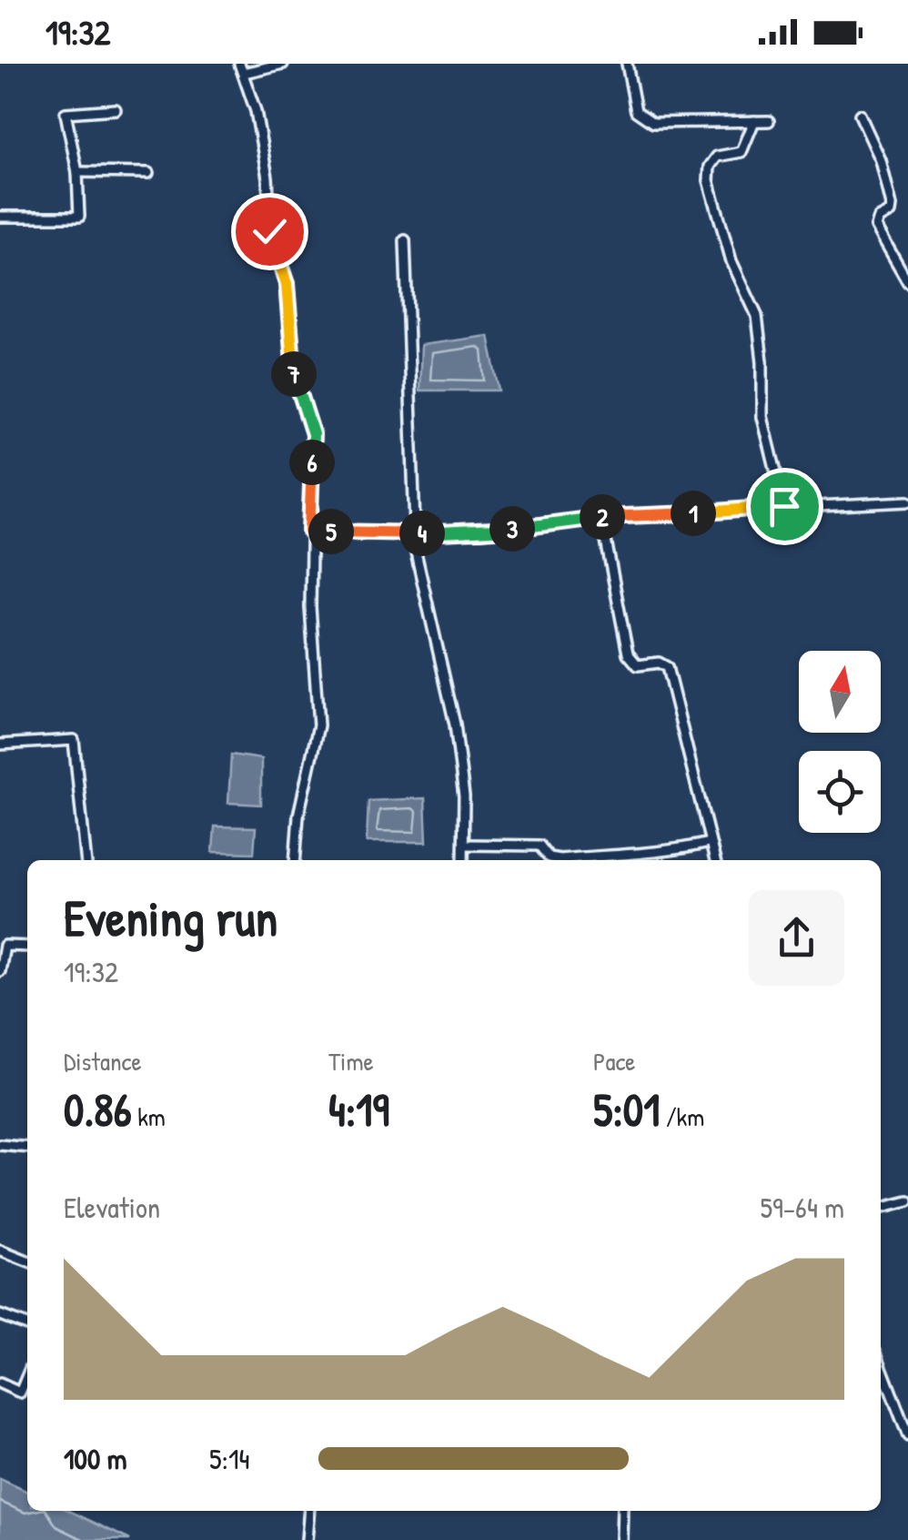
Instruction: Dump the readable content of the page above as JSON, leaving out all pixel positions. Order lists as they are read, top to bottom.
{
  "north": "top",
  "page": {
    "status": "19:32",
    "pins": [
      "7",
      "6",
      "1",
      "2",
      "3",
      "5",
      "4"
    ],
    "heading": ["Evening run", "19:32"],
    "stats": [
      ["Distance", "0.86 km"],
      ["Time", "4:19"],
      ["Pace", "5:01 /km"]
    ],
    "chart": ["Elevation", "59–64 m"],
    "list": [
      {
        "name": "100 m",
        "note": "5:14"
      }
    ]
  }
}
